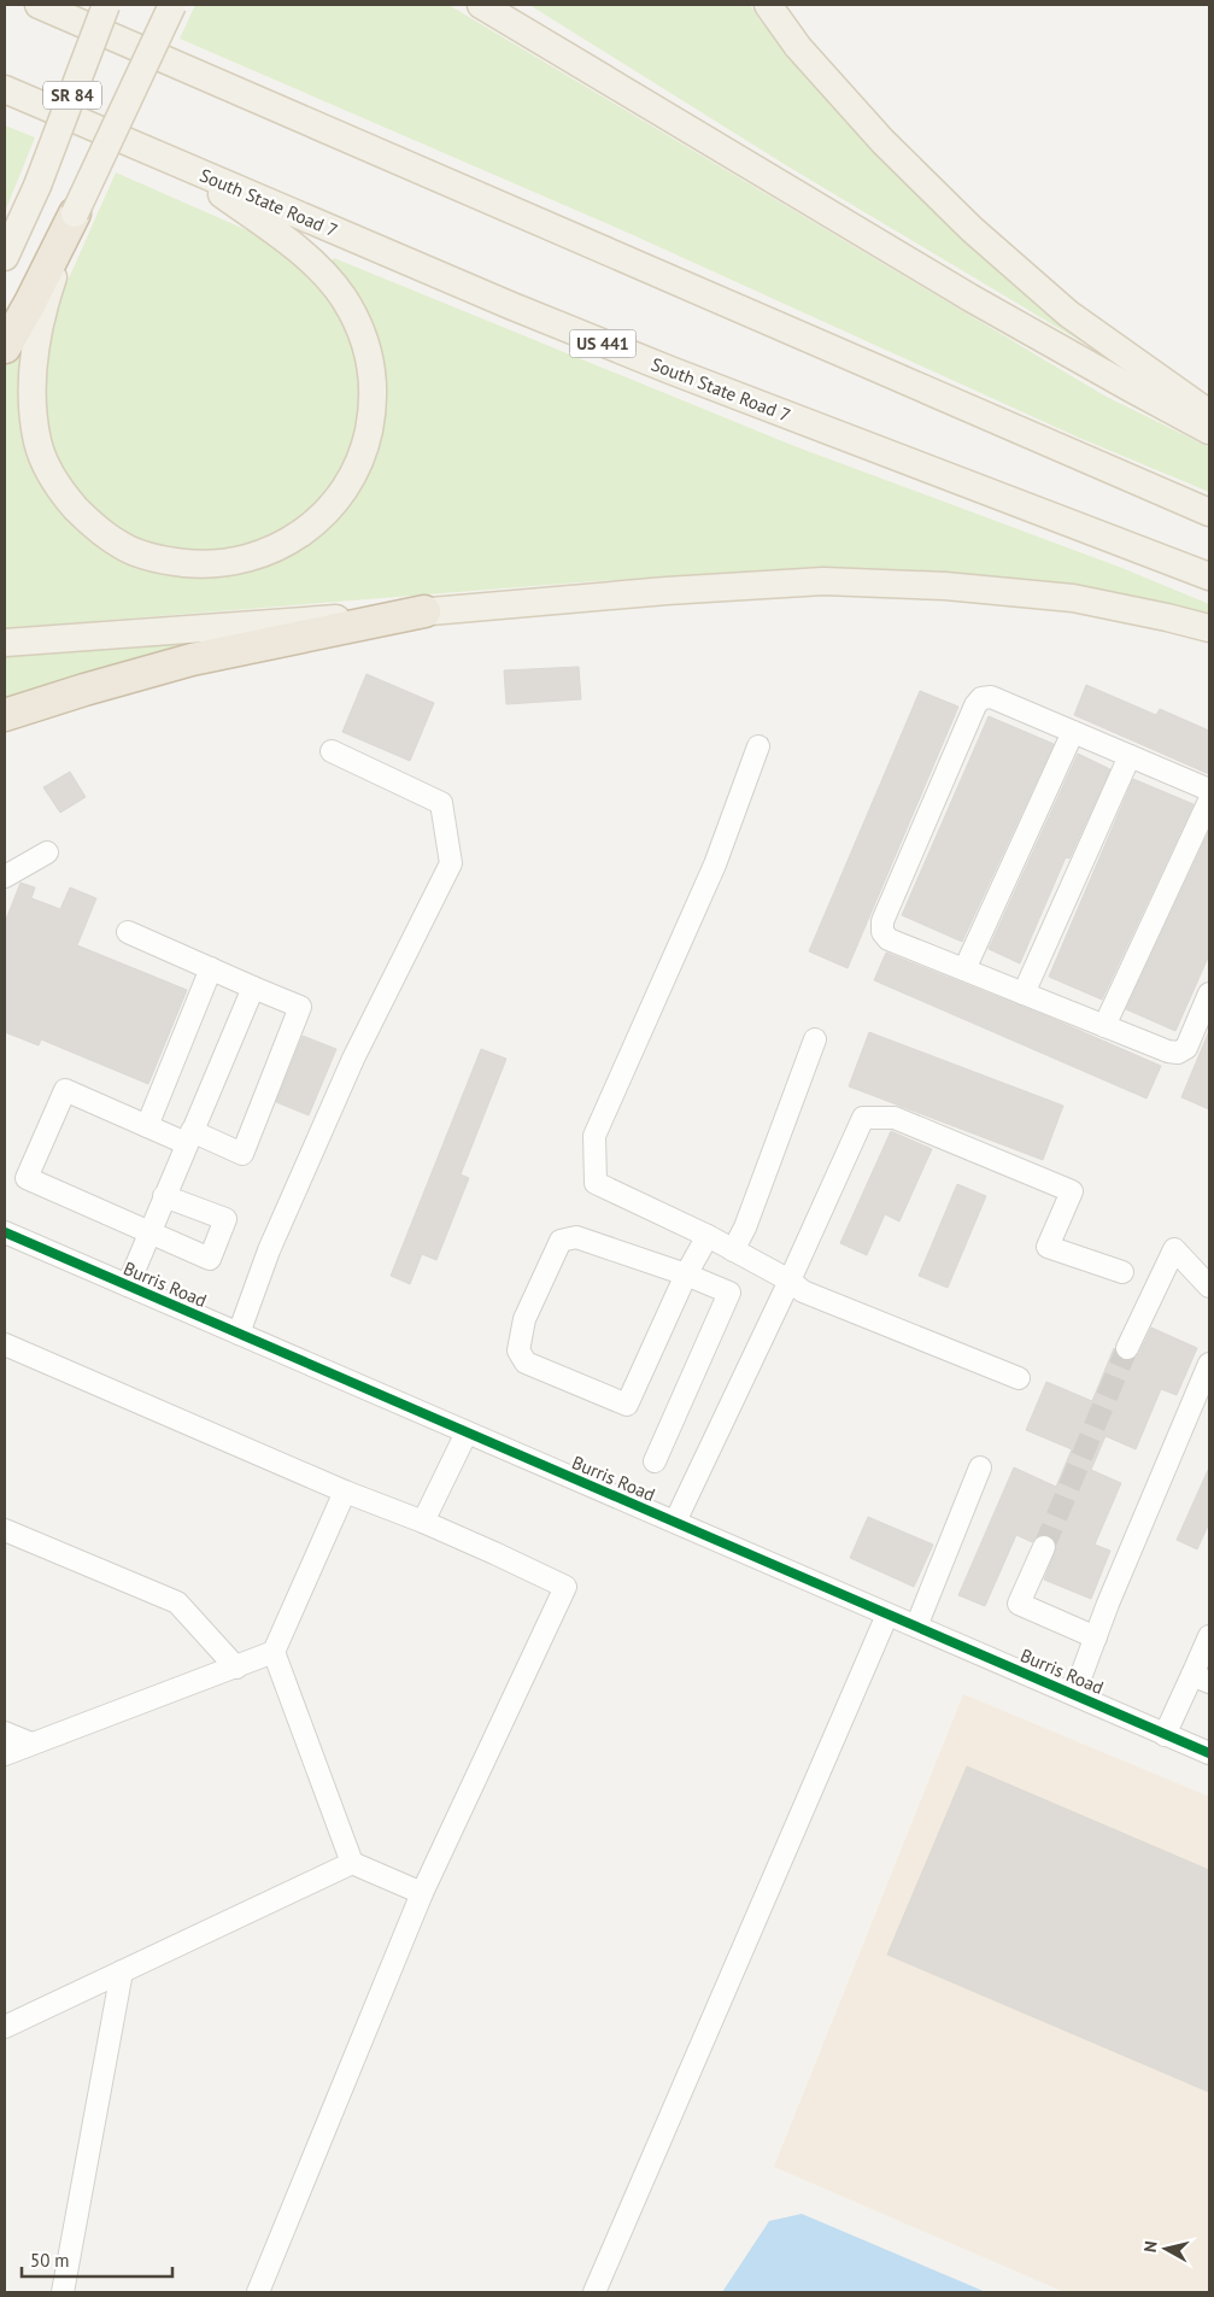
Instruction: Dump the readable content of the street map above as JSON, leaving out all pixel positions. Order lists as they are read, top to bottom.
{
  "streets": {
    "main road": ["SR 84", "South State Road 7", "US 441"],
    "street": ["Burris Road"]
  },
  "scale_bar": "50 m",
  "north": "left"
}
